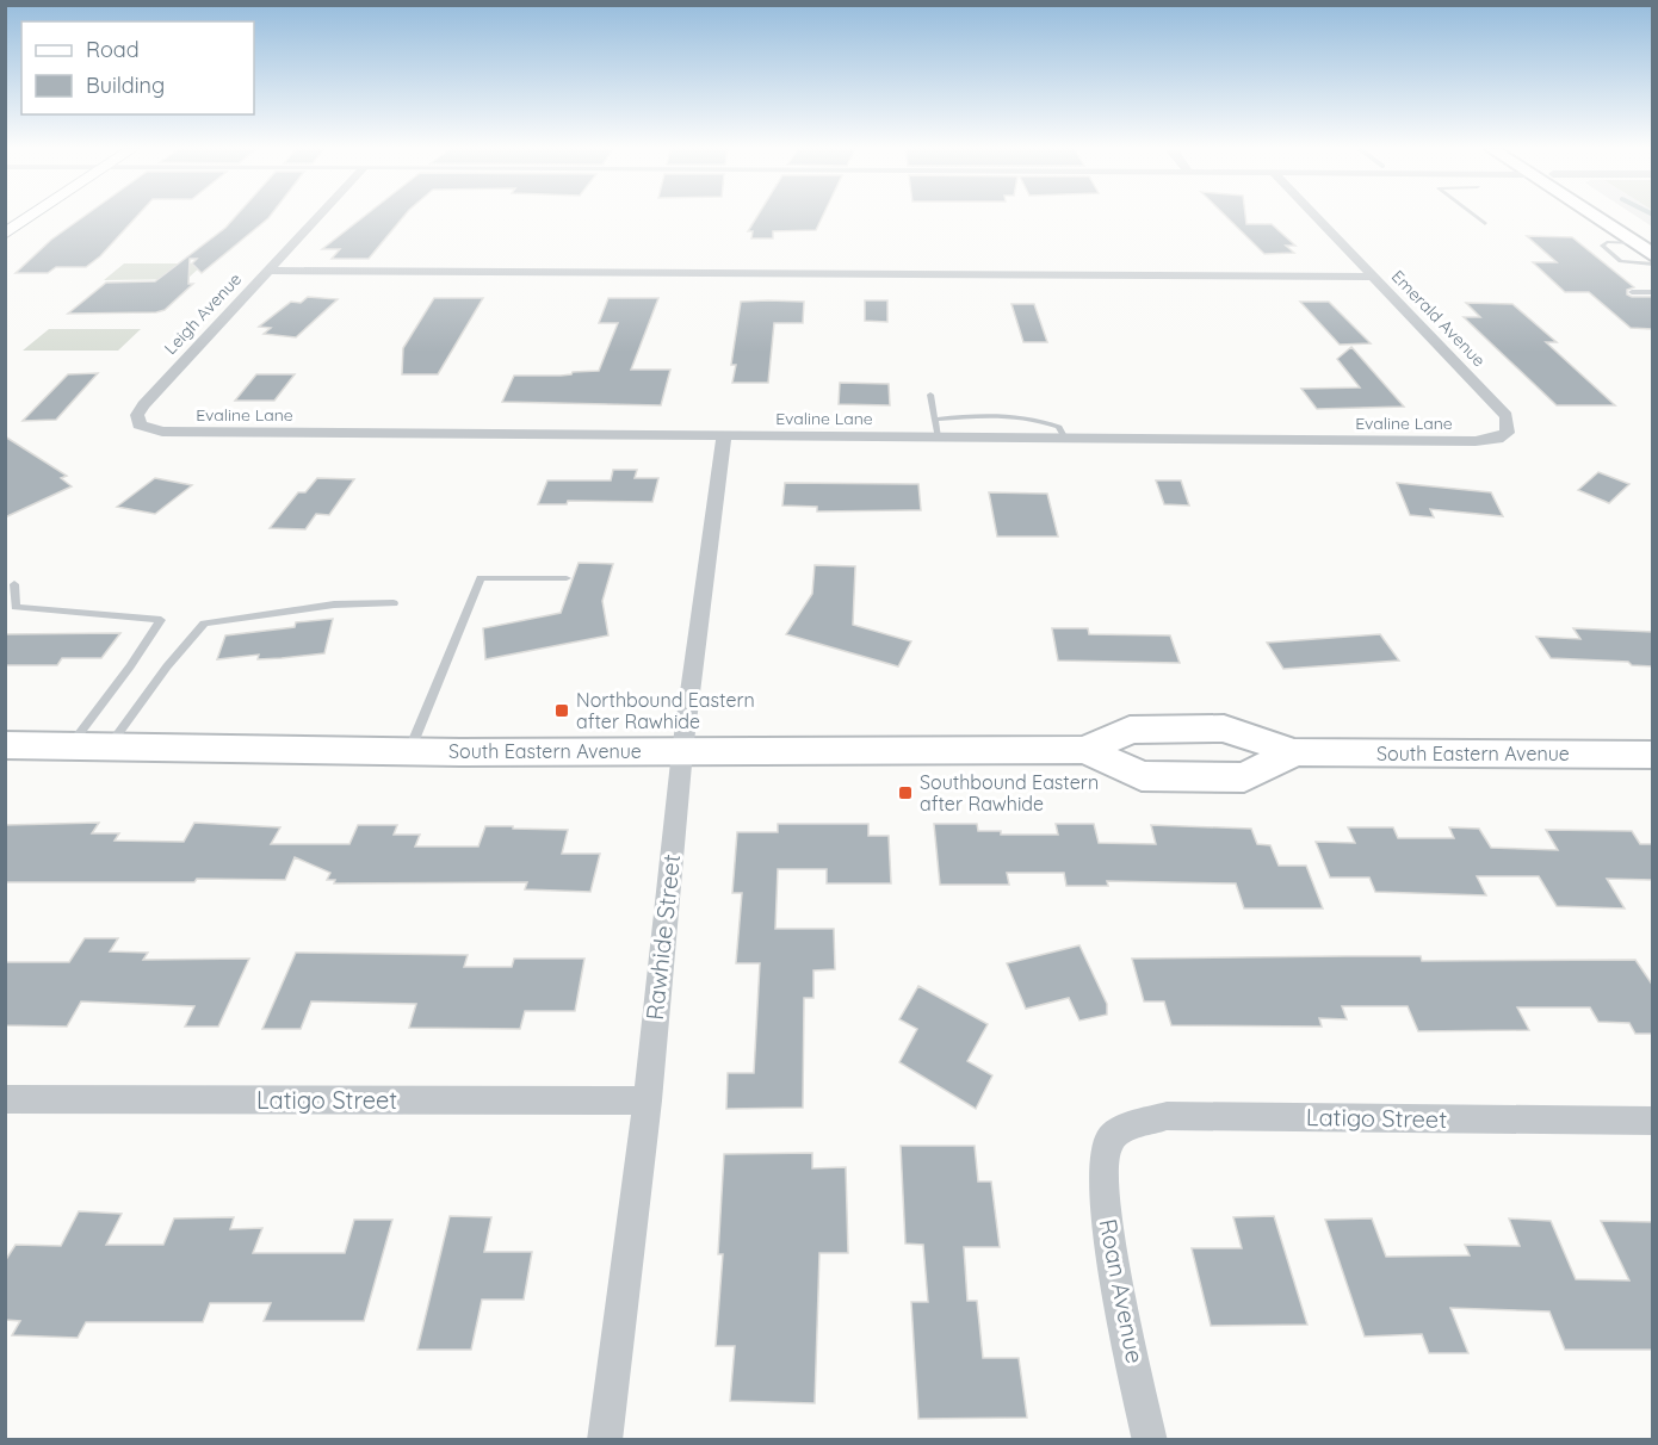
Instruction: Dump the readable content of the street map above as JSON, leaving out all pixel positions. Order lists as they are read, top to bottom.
{
  "streets": {
    "main road": ["South Eastern Avenue"],
    "street": [
      "Leigh Avenue",
      "Emerald Avenue",
      "Evaline Lane",
      "Rawhide Street",
      "Latigo Street",
      "Roan Avenue"
    ]
  },
  "crossings": [
    ["Leigh Avenue", "Evaline Lane"],
    ["Emerald Avenue", "Evaline Lane"],
    ["Evaline Lane", "Rawhide Street"],
    ["South Eastern Avenue", "Rawhide Street"],
    ["Rawhide Street", "Latigo Street"],
    ["Latigo Street", "Roan Avenue"]
  ],
  "places": {
    "transit": ["Northbound Eastern after Rawhide", "Southbound Eastern after Rawhide"]
  },
  "legend": ["Road", "Building"]
}
